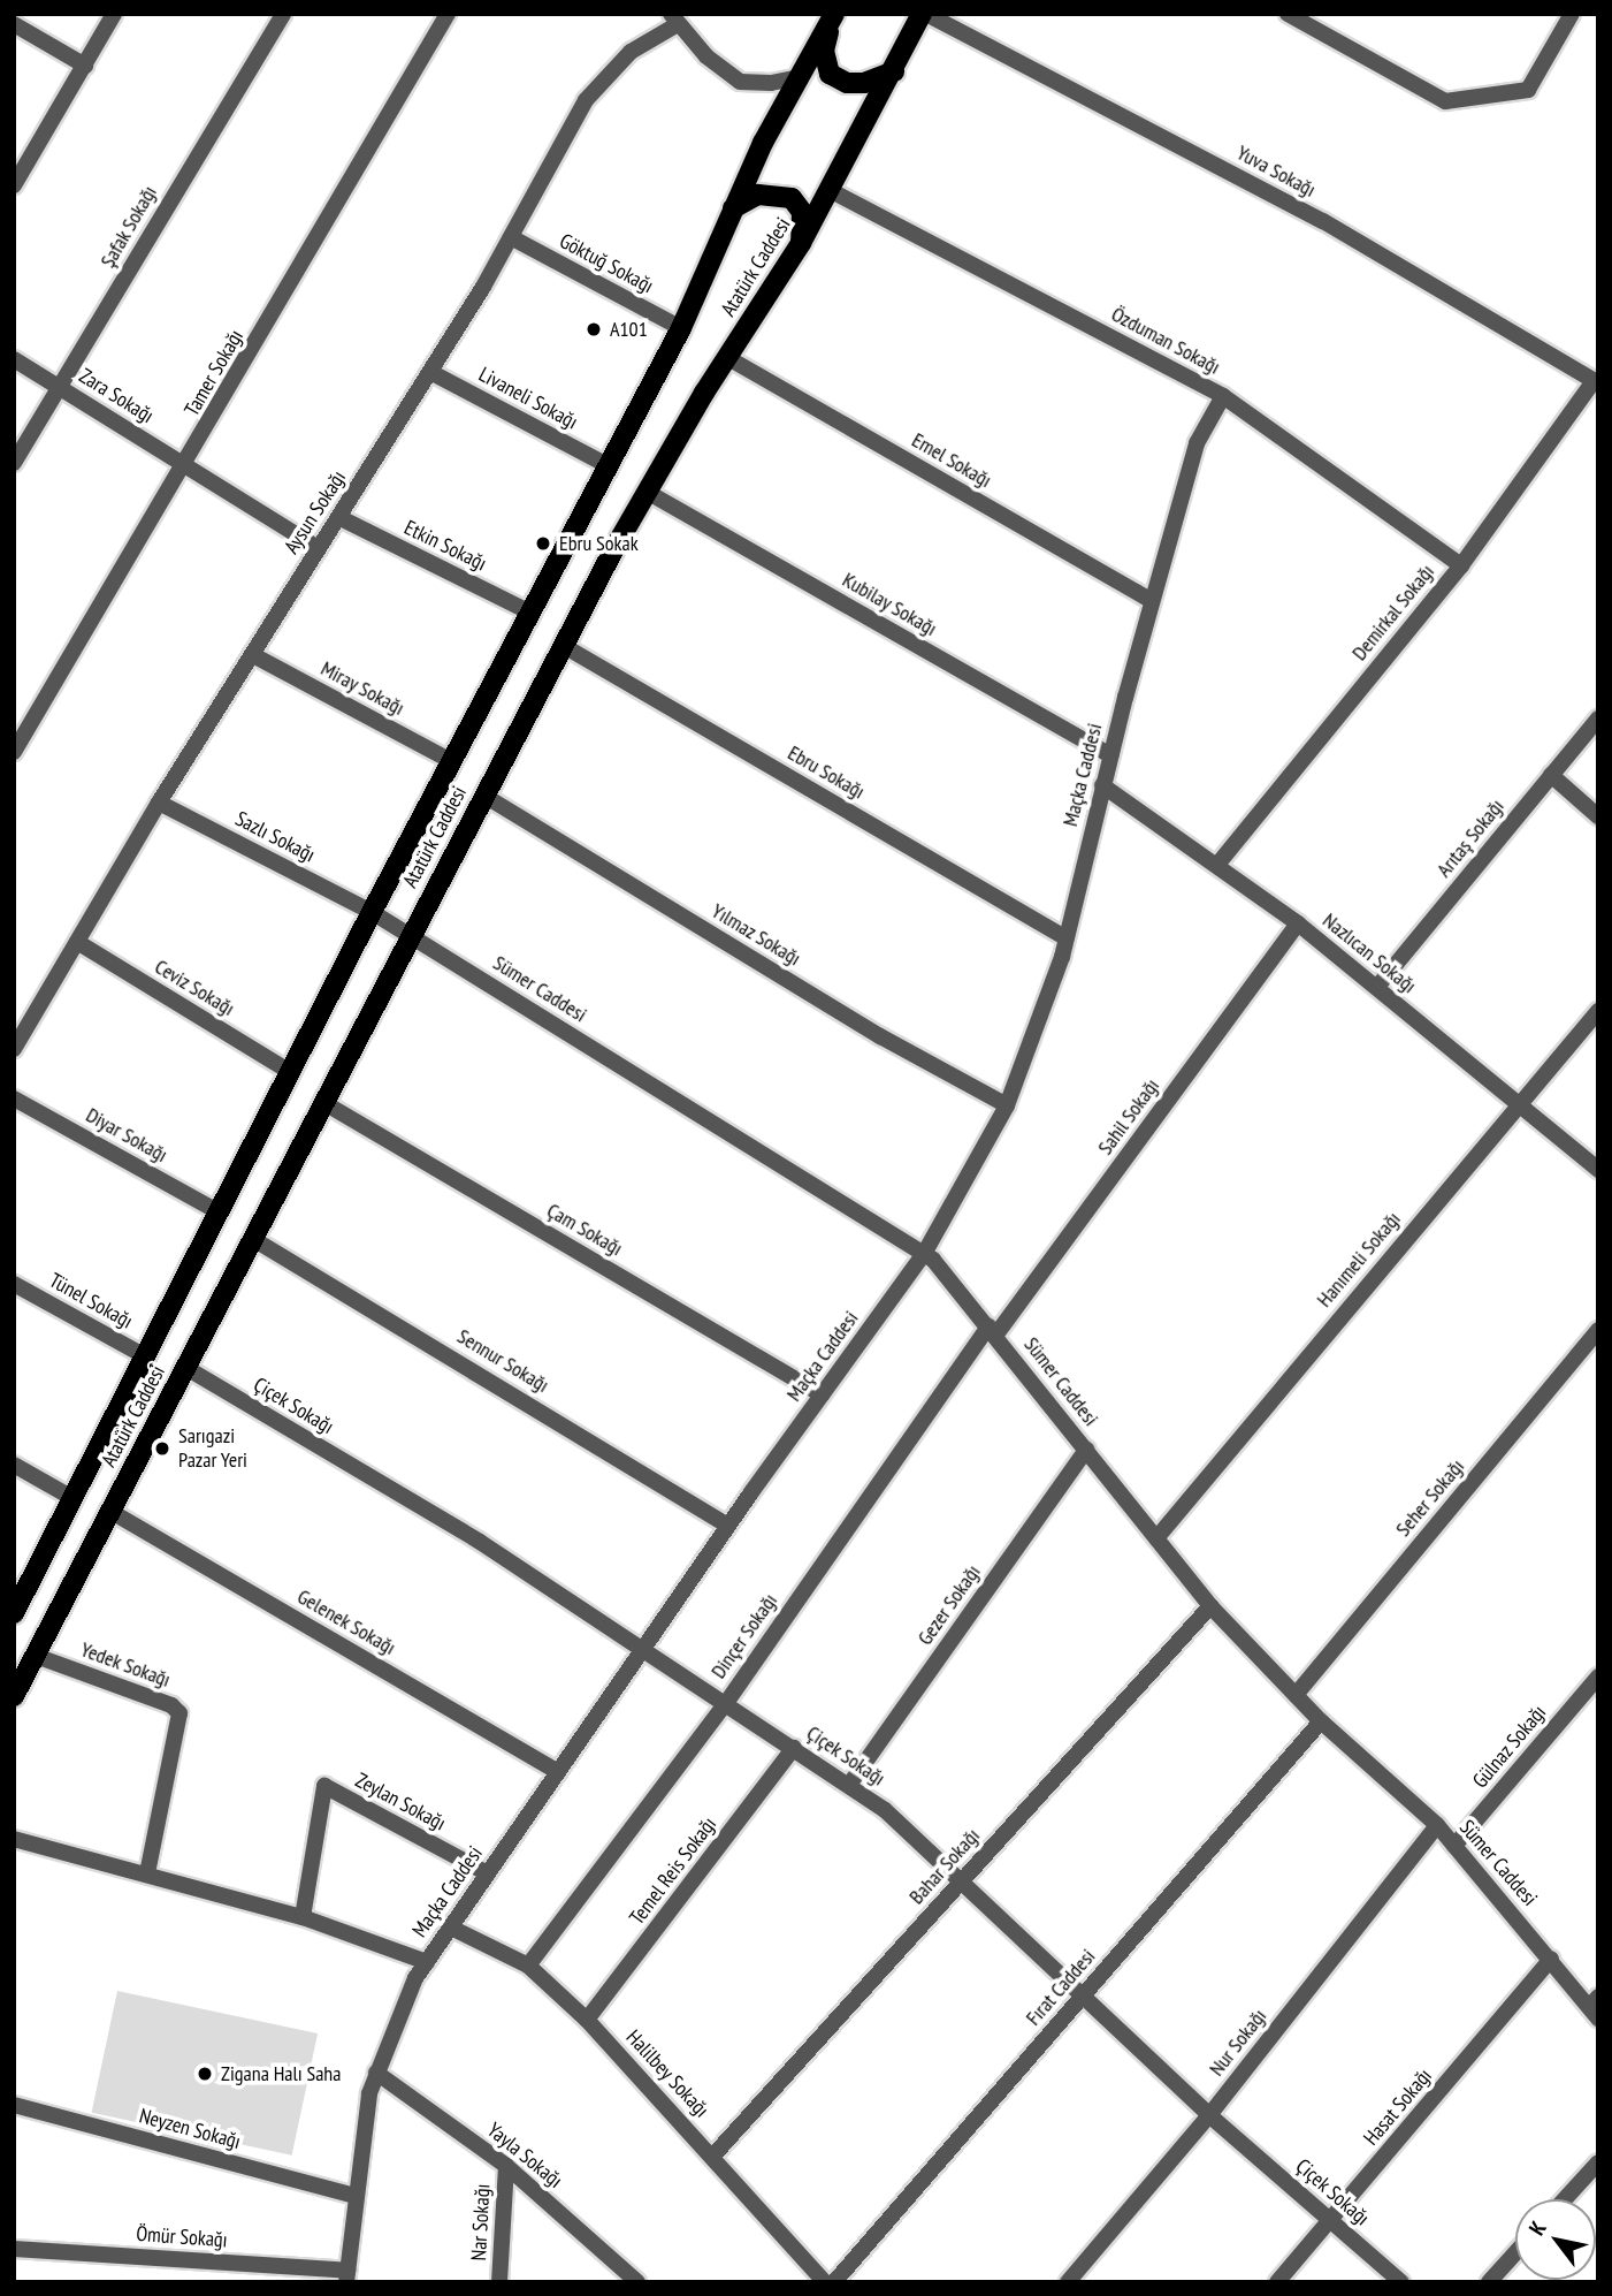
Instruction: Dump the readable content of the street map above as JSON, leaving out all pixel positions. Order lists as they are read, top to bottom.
{
  "streets": {
    "main road": ["Atatürk Caddesi"],
    "street": [
      "Yuva Sokağı",
      "Şafak Sokağı",
      "Göktuğ Sokağı",
      "Özduman Sokağı",
      "Tamer Sokağı",
      "Zara Sokağı",
      "Livaneli Sokağı",
      "Emel Sokağı",
      "Aysun Sokağı",
      "Etkin Sokağı",
      "Kubilay Sokağı",
      "Demirkal Sokağı",
      "Miray Sokağı",
      "Ebru Sokağı",
      "Maçka Caddesi",
      "Sazlı Sokağı",
      "Arıtaş Sokağı",
      "Yılmaz Sokağı",
      "Nazlıcan Sokağı",
      "Ceviz Sokağı",
      "Sümer Caddesi",
      "Sahil Sokağı",
      "Diyar Sokağı",
      "Çam Sokağı",
      "Hanımeli Sokağı",
      "Tünel Sokağı",
      "Sennur Sokağı",
      "Çiçek Sokağı",
      "Seher Sokağı",
      "Gezer Sokağı",
      "Gelenek Sokağı",
      "Dinçer Sokağı",
      "Yedek Sokağı",
      "Gülnaz Sokağı",
      "Zeylan Sokağı",
      "Bahar Sokağı",
      "Temel Reis Sokağı",
      "Fırat Caddesi",
      "Nur Sokağı",
      "Halilbey Sokağı",
      "Hasat Sokağı",
      "Neyzen Sokağı",
      "Yayla Sokağı",
      "Nar Sokağı",
      "Ömür Sokağı"
    ]
  },
  "crossings": [
    ["Yuva Sokağı", "Atatürk Caddesi"],
    ["Yuva Sokağı", "Demirkal Sokağı"],
    ["Şafak Sokağı", "Zara Sokağı"],
    ["Göktuğ Sokağı", "Atatürk Caddesi"],
    ["Göktuğ Sokağı", "Aysun Sokağı"],
    ["Atatürk Caddesi", "Özduman Sokağı"],
    ["Atatürk Caddesi", "Livaneli Sokağı"],
    ["Atatürk Caddesi", "Emel Sokağı"],
    ["Atatürk Caddesi", "Etkin Sokağı"],
    ["Atatürk Caddesi", "Kubilay Sokağı"],
    ["Atatürk Caddesi", "Miray Sokağı"],
    ["Atatürk Caddesi", "Ebru Sokağı"],
    ["Atatürk Caddesi", "Sazlı Sokağı"],
    ["Atatürk Caddesi", "Yılmaz Sokağı"],
    ["Atatürk Caddesi", "Ceviz Sokağı"],
    ["Atatürk Caddesi", "Sümer Caddesi"],
    ["Atatürk Caddesi", "Diyar Sokağı"],
    ["Atatürk Caddesi", "Çam Sokağı"],
    ["Atatürk Caddesi", "Tünel Sokağı"],
    ["Atatürk Caddesi", "Sennur Sokağı"],
    ["Atatürk Caddesi", "Çiçek Sokağı"],
    ["Atatürk Caddesi", "Gelenek Sokağı"],
    ["Atatürk Caddesi", "Yedek Sokağı"],
    ["Özduman Sokağı", "Demirkal Sokağı"],
    ["Özduman Sokağı", "Maçka Caddesi"],
    ["Tamer Sokağı", "Zara Sokağı"],
    ["Zara Sokağı", "Aysun Sokağı"],
    ["Livaneli Sokağı", "Aysun Sokağı"],
    ["Emel Sokağı", "Maçka Caddesi"],
    ["Aysun Sokağı", "Etkin Sokağı"],
    ["Aysun Sokağı", "Miray Sokağı"],
    ["Aysun Sokağı", "Sazlı Sokağı"],
    ["Aysun Sokağı", "Ceviz Sokağı"],
    ["Kubilay Sokağı", "Maçka Caddesi"],
    ["Demirkal Sokağı", "Nazlıcan Sokağı"],
    ["Ebru Sokağı", "Maçka Caddesi"],
    ["Maçka Caddesi", "Yılmaz Sokağı"],
    ["Maçka Caddesi", "Nazlıcan Sokağı"],
    ["Maçka Caddesi", "Sümer Caddesi"],
    ["Maçka Caddesi", "Çam Sokağı"],
    ["Maçka Caddesi", "Sennur Sokağı"],
    ["Maçka Caddesi", "Çiçek Sokağı"],
    ["Maçka Caddesi", "Gelenek Sokağı"],
    ["Maçka Caddesi", "Zeylan Sokağı"],
    ["Maçka Caddesi", "Halilbey Sokağı"],
    ["Maçka Caddesi", "Neyzen Sokağı"],
    ["Maçka Caddesi", "Yayla Sokağı"],
    ["Maçka Caddesi", "Ömür Sokağı"],
    ["Sazlı Sokağı", "Sümer Caddesi"],
    ["Arıtaş Sokağı", "Nazlıcan Sokağı"],
    ["Nazlıcan Sokağı", "Sahil Sokağı"],
    ["Nazlıcan Sokağı", "Hanımeli Sokağı"],
    ["Sümer Caddesi", "Sahil Sokağı"],
    ["Sümer Caddesi", "Hanımeli Sokağı"],
    ["Sümer Caddesi", "Seher Sokağı"],
    ["Sümer Caddesi", "Gezer Sokağı"],
    ["Sümer Caddesi", "Dinçer Sokağı"],
    ["Sümer Caddesi", "Gülnaz Sokağı"],
    ["Sümer Caddesi", "Bahar Sokağı"],
    ["Sümer Caddesi", "Fırat Caddesi"],
    ["Sümer Caddesi", "Nur Sokağı"],
    ["Sümer Caddesi", "Hasat Sokağı"],
    ["Sahil Sokağı", "Dinçer Sokağı"],
    ["Çiçek Sokağı", "Gezer Sokağı"],
    ["Çiçek Sokağı", "Dinçer Sokağı"],
    ["Çiçek Sokağı", "Bahar Sokağı"],
    ["Çiçek Sokağı", "Temel Reis Sokağı"],
    ["Çiçek Sokağı", "Fırat Caddesi"],
    ["Çiçek Sokağı", "Nur Sokağı"],
    ["Çiçek Sokağı", "Hasat Sokağı"],
    ["Dinçer Sokağı", "Halilbey Sokağı"],
    ["Bahar Sokağı", "Halilbey Sokağı"],
    ["Temel Reis Sokağı", "Halilbey Sokağı"],
    ["Yayla Sokağı", "Nar Sokağı"]
  ],
  "places": [
    "A101",
    "Ebru Sokak",
    "Sarıgazi Pazar Yeri",
    "Zigana Halı Saha"
  ],
  "north": "top left"
}
